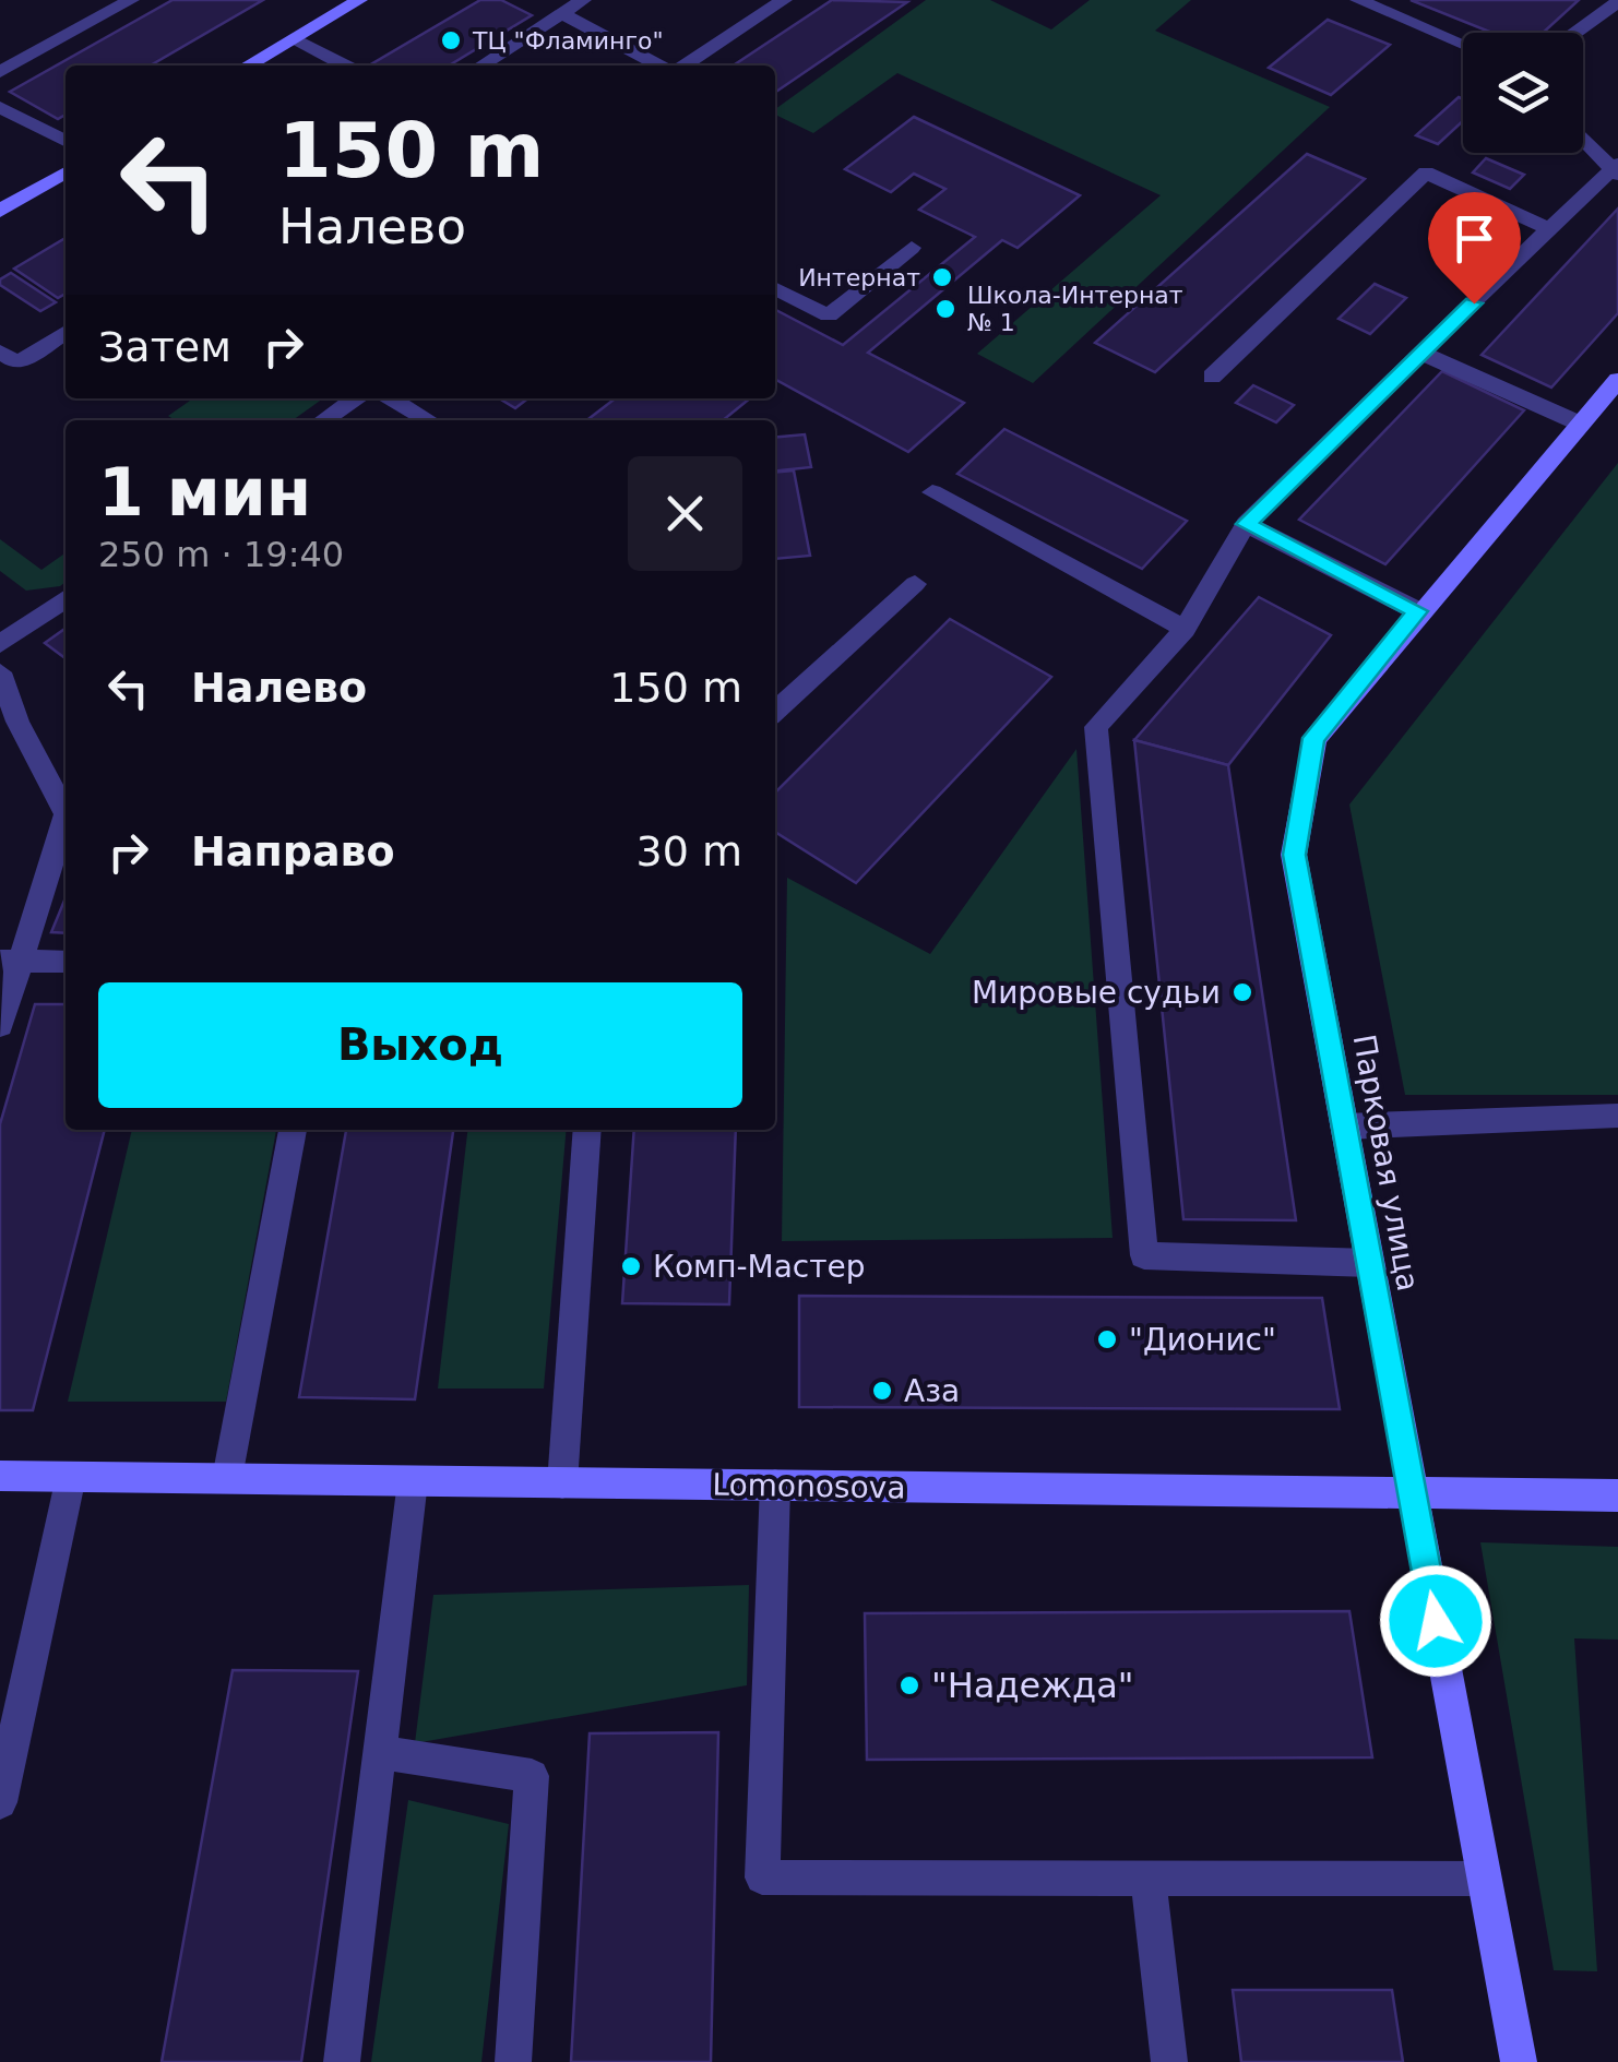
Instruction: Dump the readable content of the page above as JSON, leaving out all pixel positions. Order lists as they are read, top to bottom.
{
  "streets": {
    "street": ["Парковая улица", "Lomonosova"]
  },
  "crossings": [
    ["Парковая улица", "Lomonosova"]
  ],
  "places": [
    "ТЦ \"Фламинго\"",
    "Интернат",
    "Школа-Интернат № 1",
    "Мировые судьи",
    "Комп-Мастер",
    "\"Дионис\"",
    "Аза",
    "\"Надежда\""
  ],
  "page": {
    "turn": ["150 m", "Налево"],
    "then": "Затем",
    "heading": ["1 мин", "250 m · 19:40"],
    "list": [
      {
        "name": "Налево",
        "value": "150 m"
      },
      {
        "name": "Направо",
        "value": "30 m"
      }
    ],
    "buttons": "Выход"
  }
}
